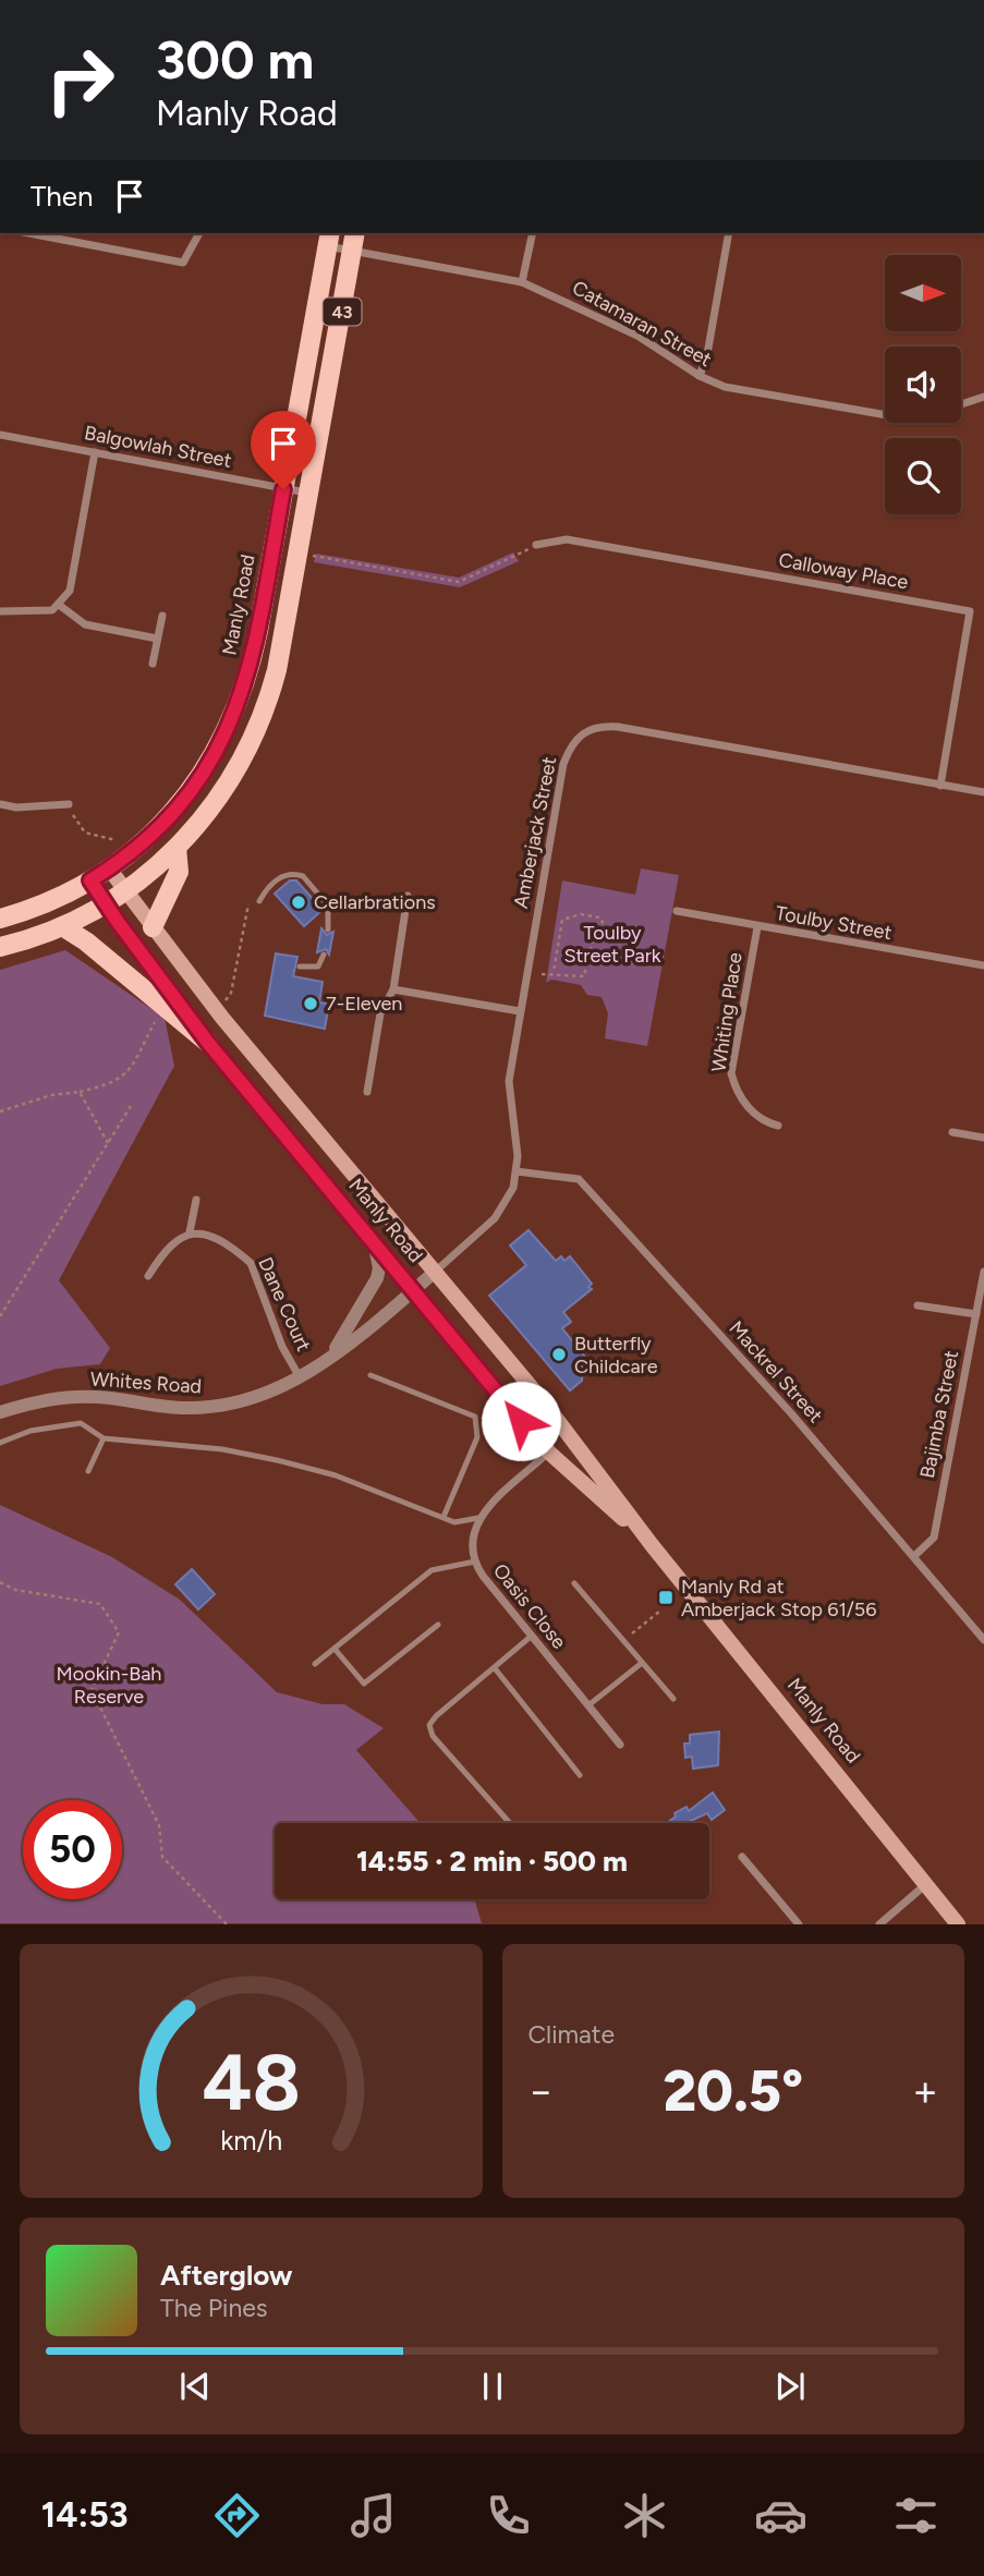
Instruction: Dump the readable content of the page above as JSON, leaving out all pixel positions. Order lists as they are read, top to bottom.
{
  "streets": {
    "main road": ["43", "Manly Road"],
    "street": [
      "Catamaran Street",
      "Balgowlah Street",
      "Calloway Place",
      "Amberjack Street",
      "Toulby Street",
      "Whiting Place",
      "Dane Court",
      "Mackrel Street",
      "Whites Road",
      "Bajimba Street",
      "Oasis Close"
    ]
  },
  "crossings": [
    ["43", "Catamaran Street"],
    ["43", "Balgowlah Street"],
    ["43", "Manly Road"],
    ["Catamaran Street", "Manly Road"],
    ["Balgowlah Street", "Manly Road"],
    ["Calloway Place", "Amberjack Street"],
    ["Manly Road", "Amberjack Street"],
    ["Manly Road", "Whites Road"],
    ["Amberjack Street", "Mackrel Street"],
    ["Amberjack Street", "Whites Road"],
    ["Toulby Street", "Whiting Place"],
    ["Dane Court", "Whites Road"],
    ["Mackrel Street", "Bajimba Street"]
  ],
  "parks": ["Toulby Street Park", "Mookin-Bah Reserve"],
  "places": {
    "other": ["Cellarbrations", "7-Eleven", "Butterfly Childcare"],
    "transit": ["Manly Rd at Amberjack Stop 61/56"]
  },
  "north": "right",
  "page": {
    "turn": ["300 m", "Manly Road"],
    "then": "Then",
    "limit": "50",
    "trip": "14:55 · 2 min · 500 m",
    "tile": "Climate",
    "heat": ["−", "20.5°", "+"],
    "song": ["Afterglow", "The Pines"],
    "tabs": "14:53",
    "gauge": ["48", "km/h"]
  }
}
